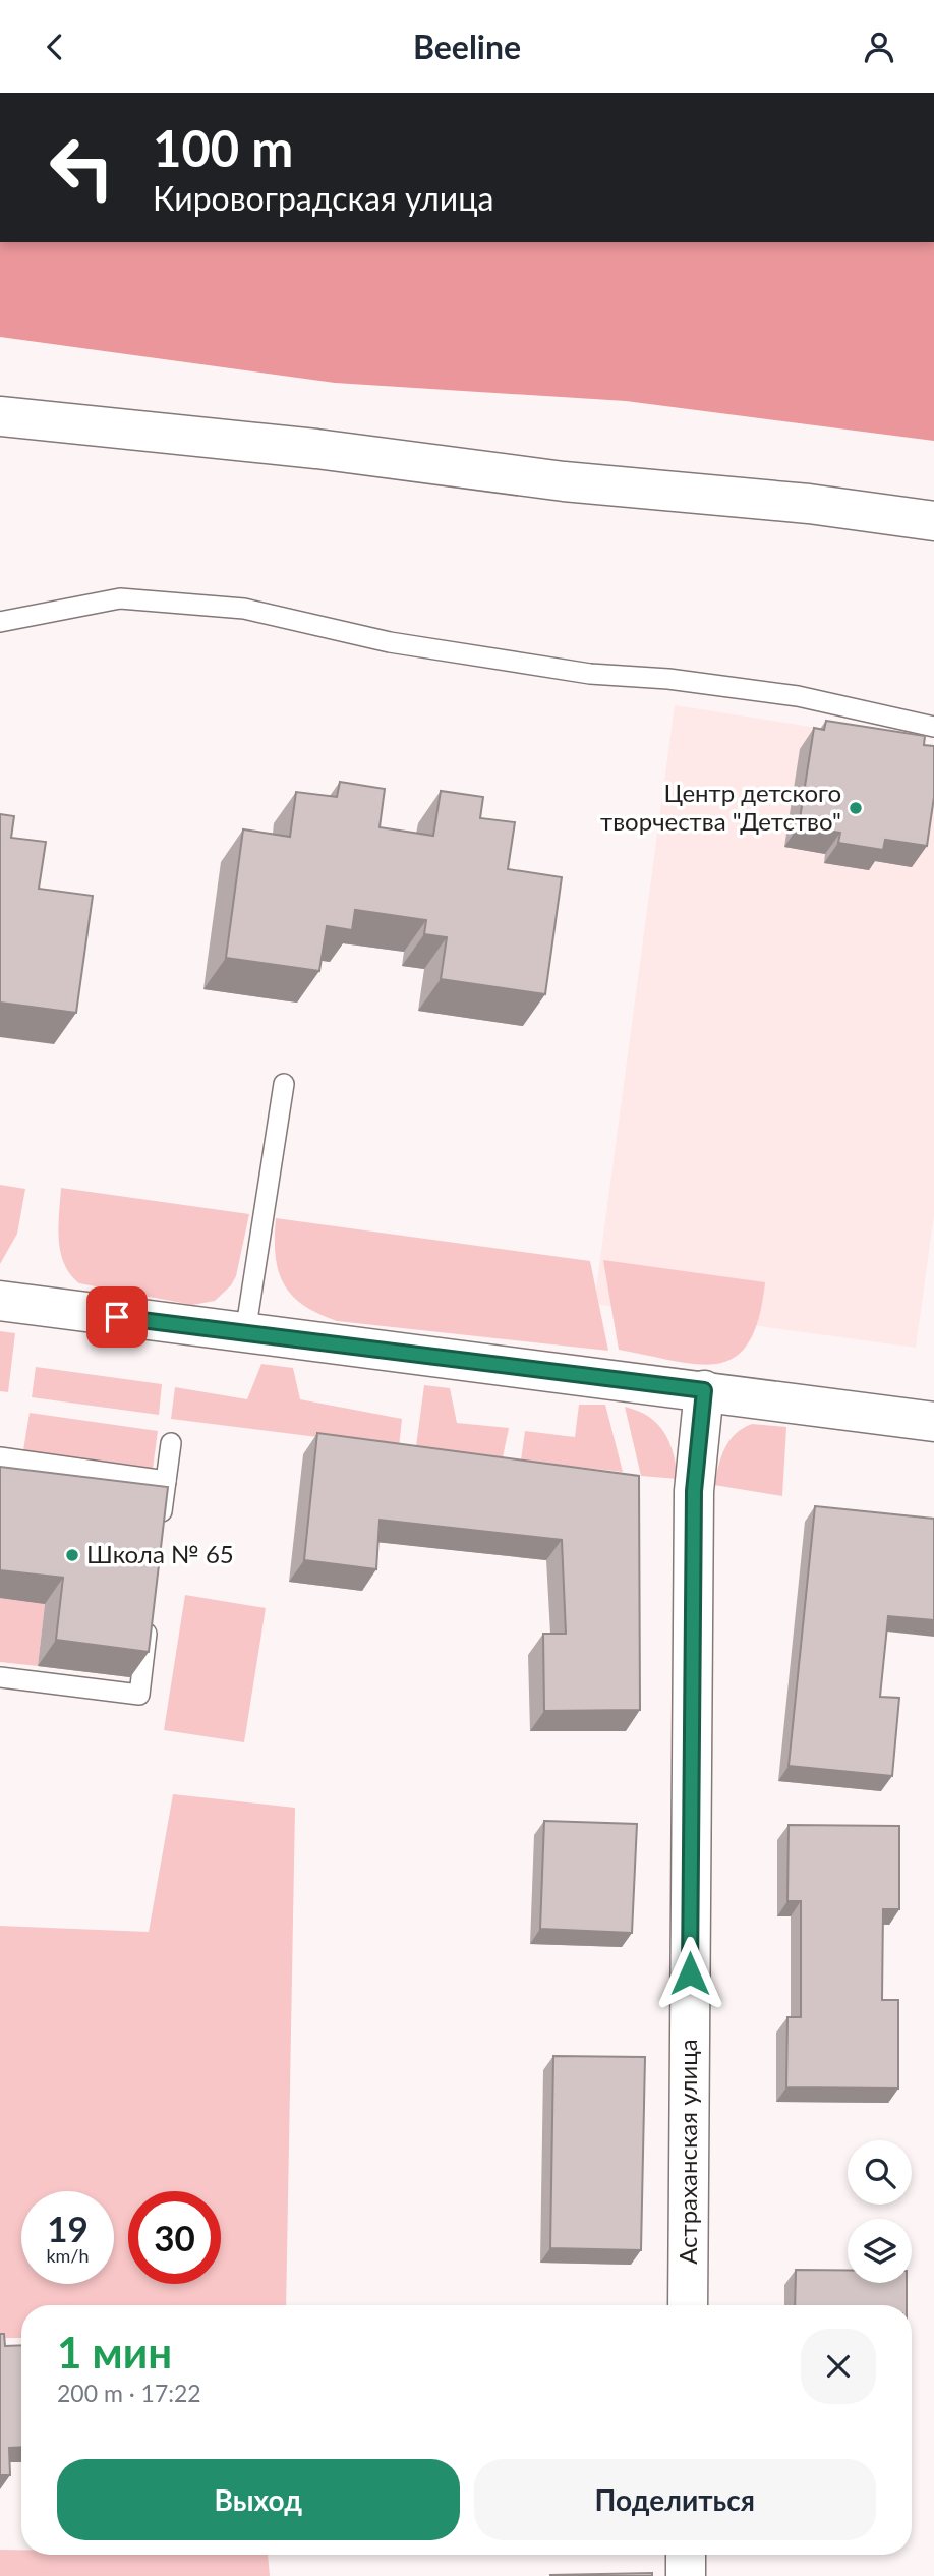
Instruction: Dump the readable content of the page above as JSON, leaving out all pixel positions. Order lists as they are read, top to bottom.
{
  "streets": {
    "street": ["Астраханская улица"]
  },
  "places": ["Центр детского творчества \"Детство\"", "Школа № 65"],
  "page": {
    "header": "Beeline",
    "turn": ["100 m", "Кировоградская улица"],
    "speed": "19 km/h",
    "limit": "30",
    "heading": ["1 мин", "200 m · 17:22"],
    "buttons": ["Выход", "Поделиться"]
  }
}
